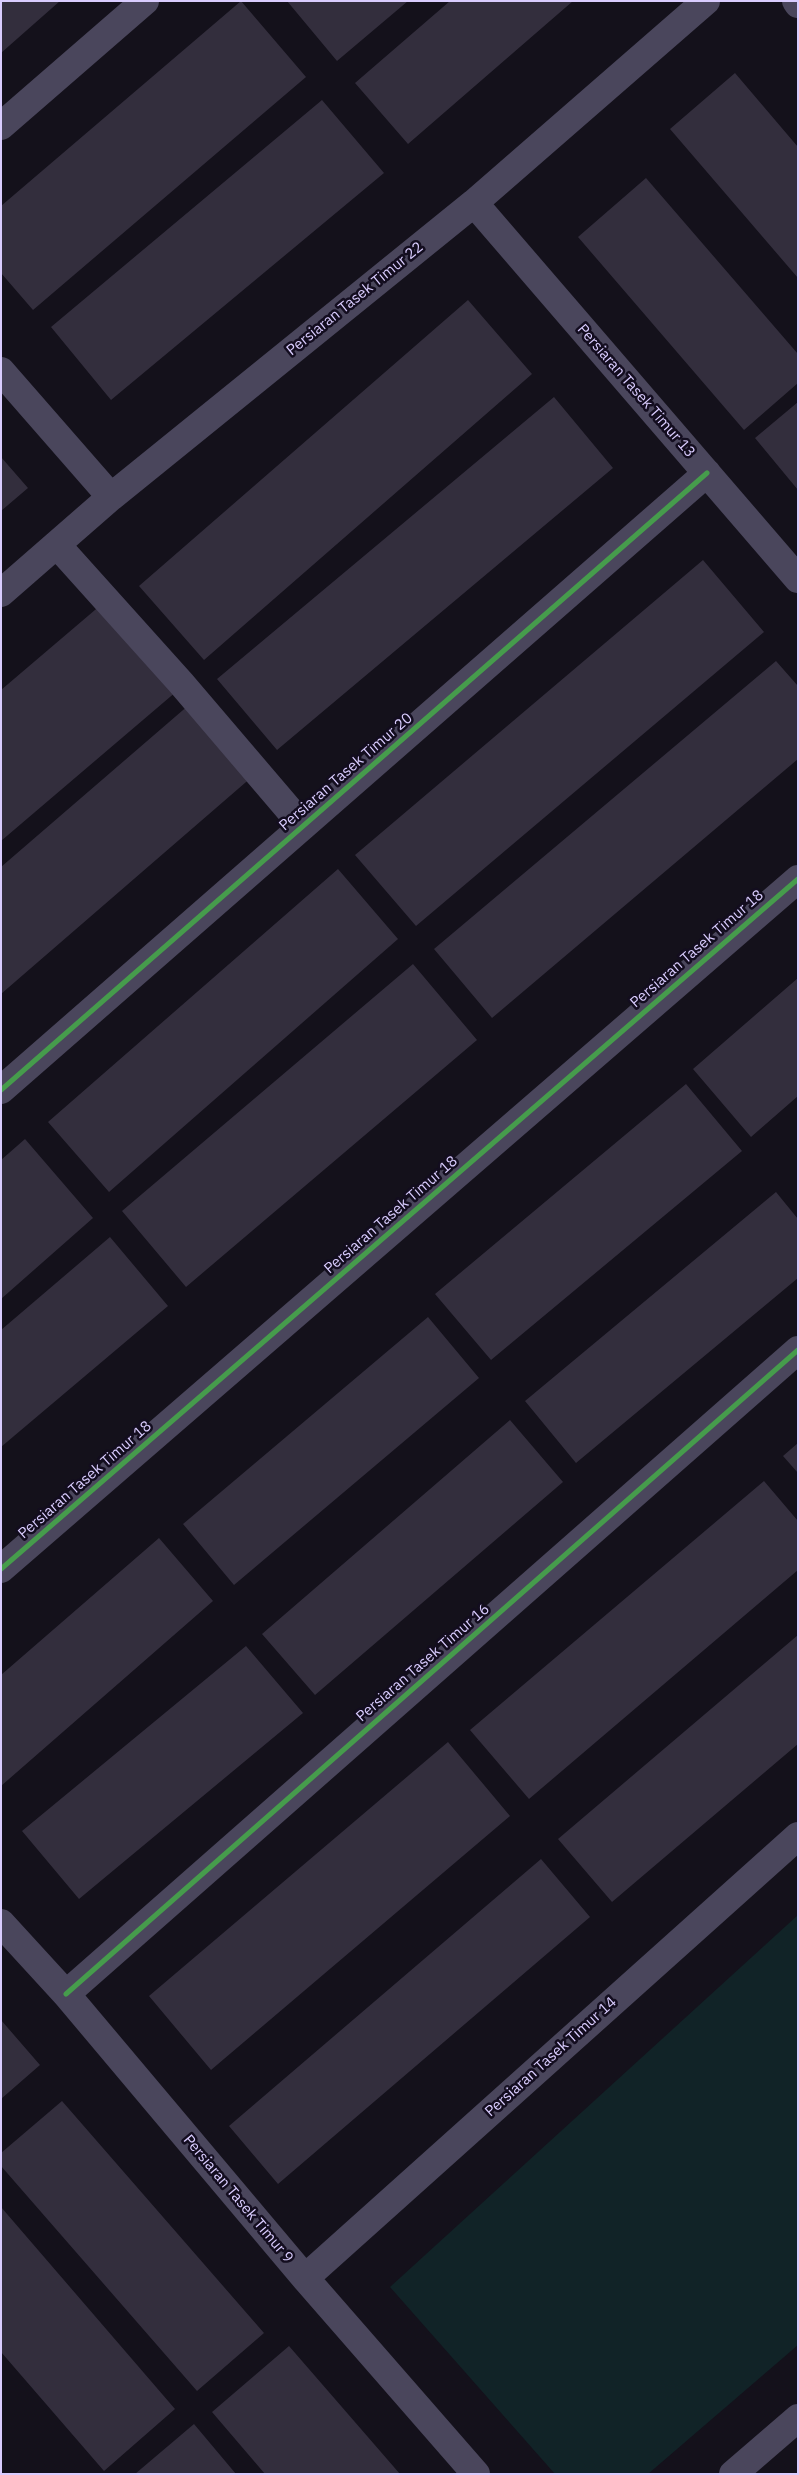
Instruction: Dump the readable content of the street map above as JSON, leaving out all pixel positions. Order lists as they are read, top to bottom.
{
  "streets": {
    "street": [
      "Persiaran Tasek Timur 22",
      "Persiaran Tasek Timur 13",
      "Persiaran Tasek Timur 20",
      "Persiaran Tasek Timur 18",
      "Persiaran Tasek Timur 16",
      "Persiaran Tasek Timur 14",
      "Persiaran Tasek Timur 9"
    ]
  },
  "crossings": [
    ["Persiaran Tasek Timur 22", "Persiaran Tasek Timur 13"],
    ["Persiaran Tasek Timur 13", "Persiaran Tasek Timur 20"],
    ["Persiaran Tasek Timur 16", "Persiaran Tasek Timur 9"],
    ["Persiaran Tasek Timur 14", "Persiaran Tasek Timur 9"]
  ]
}
